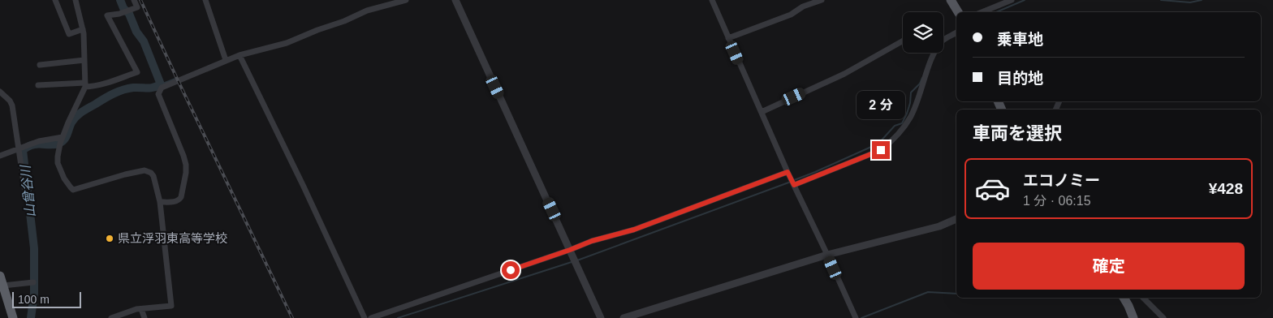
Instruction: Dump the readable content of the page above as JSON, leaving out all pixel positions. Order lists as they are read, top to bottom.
{
  "water": ["山曾谷川"],
  "places": ["県立浮羽東高等学校"],
  "scale_bar": "100 m",
  "page": {
    "banner": ["乗車地", "目的地"],
    "bubble": "2 分",
    "heading": "車両を選択",
    "list": [
      {
        "name": "エコノミー",
        "note": "1 分 · 06:15",
        "value": "¥428"
      }
    ],
    "buttons": "確定",
    "scale": "100 m"
  }
}
